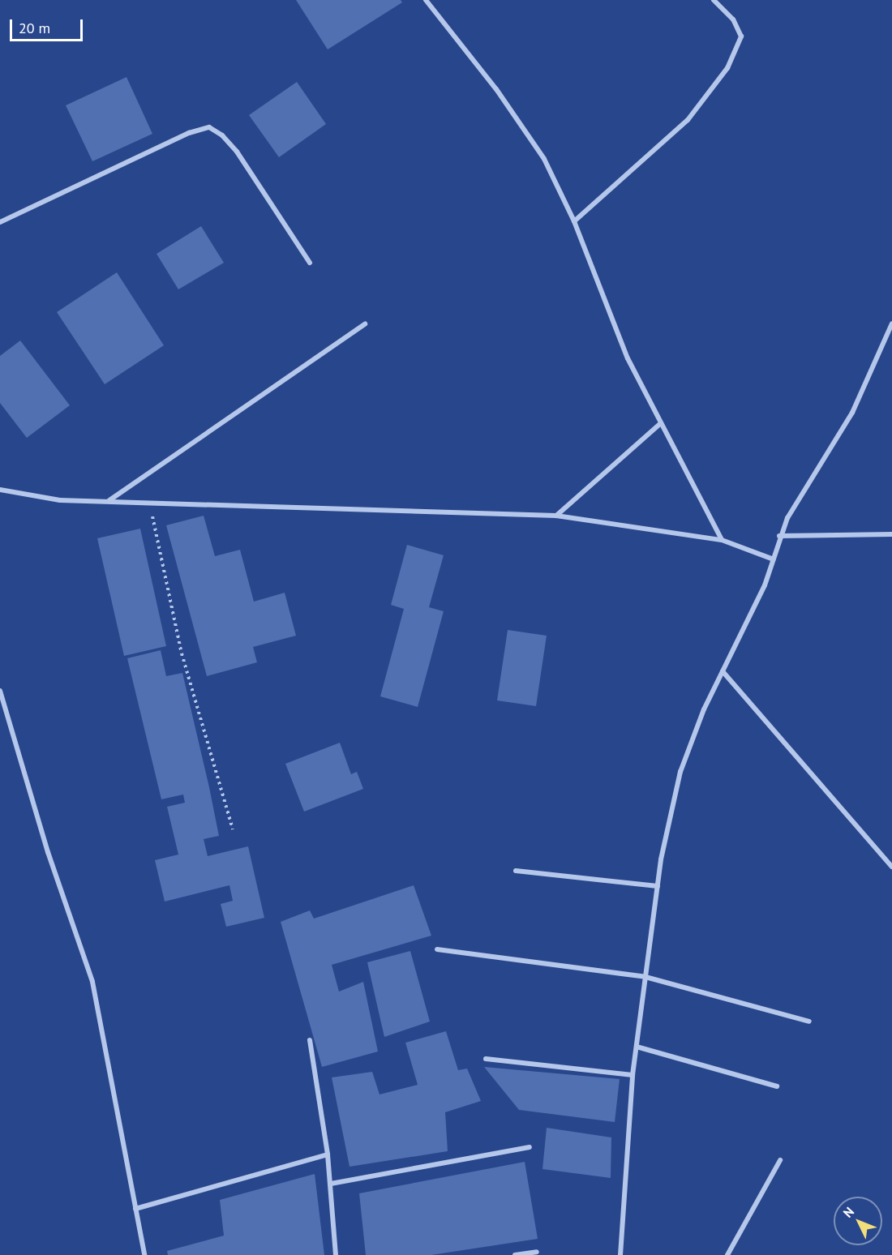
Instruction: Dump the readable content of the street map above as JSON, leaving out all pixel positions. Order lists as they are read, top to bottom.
{
  "scale_bar": "20 m",
  "north": "top left"
}
